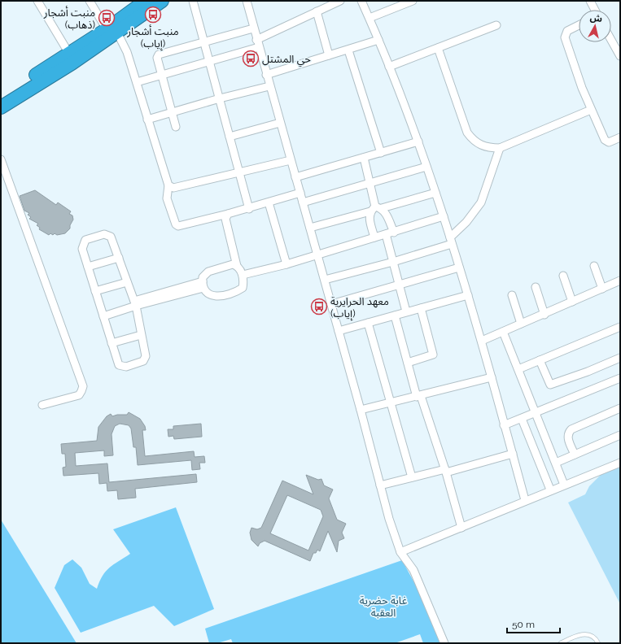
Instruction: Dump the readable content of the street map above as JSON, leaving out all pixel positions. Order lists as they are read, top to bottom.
{
  "parks": ["غابة حضرية العقبة"],
  "places": {
    "bus stop": [
      "منبت أشجار (إياب)",
      "منبت أشجار (ذهاب)",
      "حي المشتل",
      "معهد الحرايرية (إياب)"
    ]
  },
  "scale_bar": "50 m",
  "north": "top"
}
